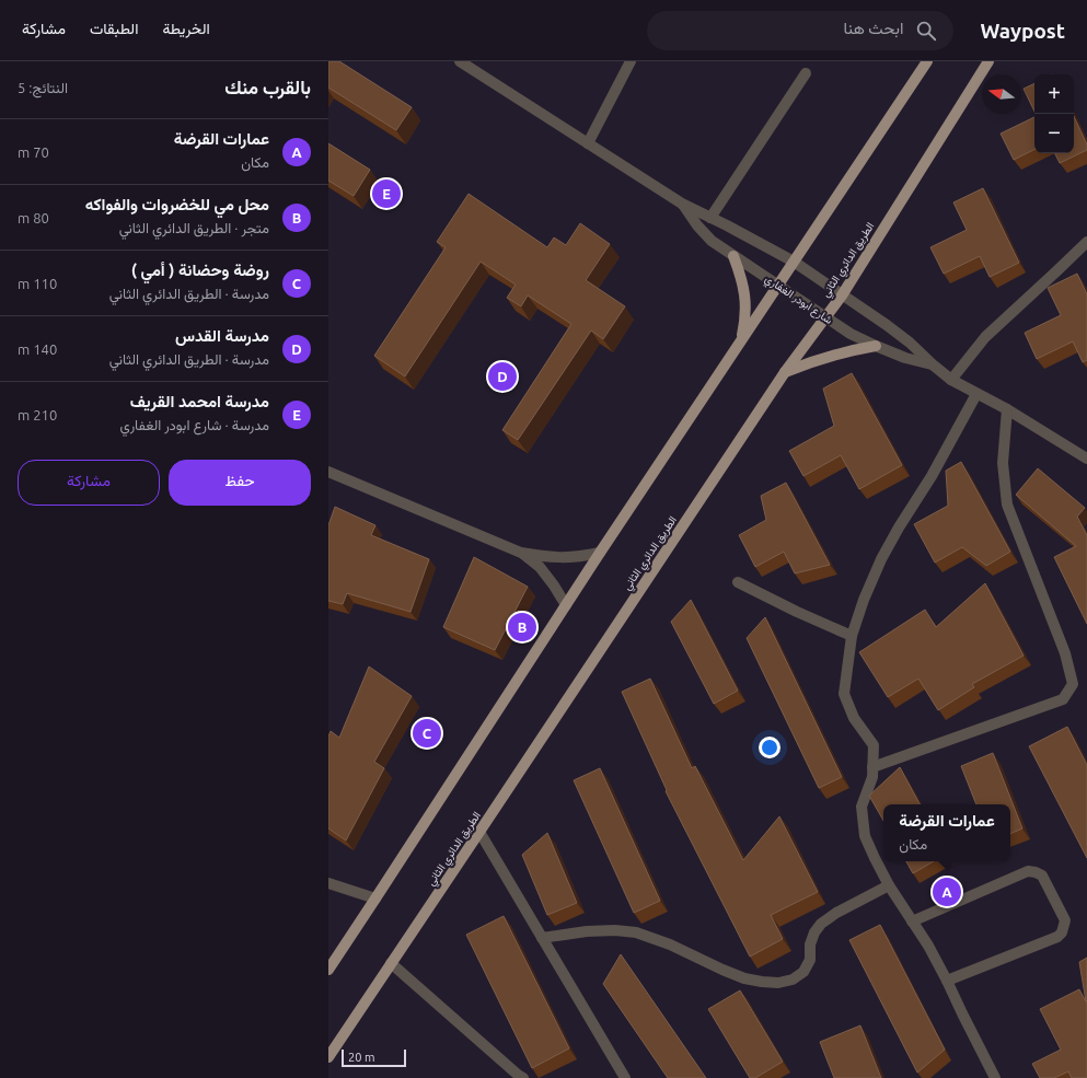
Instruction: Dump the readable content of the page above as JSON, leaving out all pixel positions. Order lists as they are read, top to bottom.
{
  "streets": {
    "main road": ["الطريق الدائري الثاني"],
    "street": ["شارع ابودر الغفاري"]
  },
  "crossings": [
    ["الطريق الدائري الثاني", "شارع ابودر الغفاري"]
  ],
  "scale_bar": "20 m",
  "north": "left",
  "page": {
    "header": "Waypost",
    "search": "ابحث هنا",
    "nav": ["الخريطة", "الطبقات", "مشاركة"],
    "heading": ["بالقرب منك", "النتائج: 5"],
    "map_buttons": ["+", "−"],
    "list": [
      {
        "mark": "A",
        "name": "عمارات القرضة",
        "note": "مكان",
        "value": "70 m"
      },
      {
        "mark": "B",
        "name": "محل مي للخضروات والفواكه",
        "note": "متجر · الطريق الدائري الثاني",
        "value": "80 m"
      },
      {
        "mark": "C",
        "name": "روضة وحضانة ( أمي )",
        "note": "مدرسة · الطريق الدائري الثاني",
        "value": "110 m"
      },
      {
        "mark": "D",
        "name": "مدرسة القدس",
        "note": "مدرسة · الطريق الدائري الثاني",
        "value": "140 m"
      },
      {
        "mark": "E",
        "name": "مدرسة امحمد القريف",
        "note": "مدرسة · شارع ابودر الغفاري",
        "value": "210 m"
      }
    ],
    "pins": [
      "E",
      "D",
      "B",
      "C",
      "A"
    ],
    "buttons": ["حفظ", "مشاركة"],
    "popup": ["عمارات القرضة", "مكان"],
    "scale": "20 m"
  }
}
